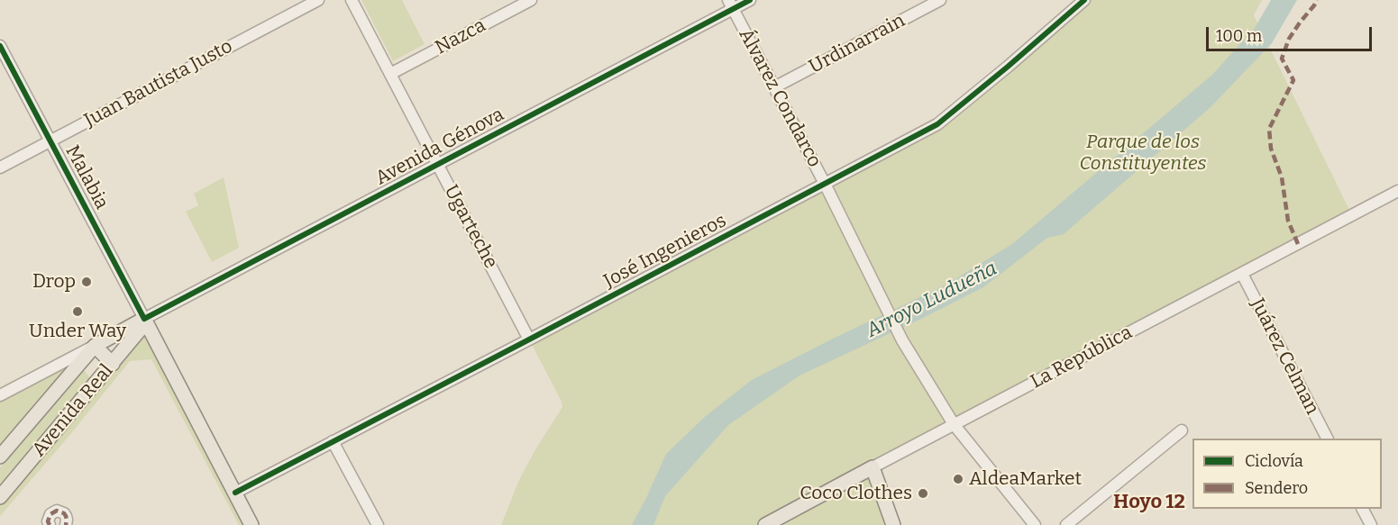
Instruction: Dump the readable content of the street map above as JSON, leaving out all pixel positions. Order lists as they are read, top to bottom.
{
  "streets": {
    "main road": [
      "Avenida Génova",
      "Malabia",
      "La República",
      "Avenida Real"
    ],
    "street": [
      "Nazca",
      "Urdinarrain",
      "Juan Bautista Justo",
      "Álvarez Condarco",
      "Ugarteche",
      "José Ingenieros",
      "Juárez Celman"
    ]
  },
  "crossings": [
    ["Nazca", "Ugarteche"],
    ["Urdinarrain", "Álvarez Condarco"],
    ["Juan Bautista Justo", "Malabia"],
    ["Álvarez Condarco", "Avenida Génova"],
    ["Álvarez Condarco", "José Ingenieros"],
    ["Álvarez Condarco", "La República"],
    ["Avenida Génova", "Malabia"],
    ["Avenida Génova", "Ugarteche"],
    ["Avenida Génova", "Avenida Real"],
    ["Malabia", "José Ingenieros"],
    ["Malabia", "Avenida Real"],
    ["Ugarteche", "José Ingenieros"],
    ["Juárez Celman", "La República"]
  ],
  "districts": ["Hoyo 12"],
  "water": ["Arroyo Ludueña"],
  "parks": ["Parque de los Constituyentes"],
  "places": [
    "Drop",
    "Under Way",
    "AldeaMarket",
    "Coco Clothes"
  ],
  "legend": ["Ciclovía", "Sendero"],
  "scale_bar": "100 m"
}
